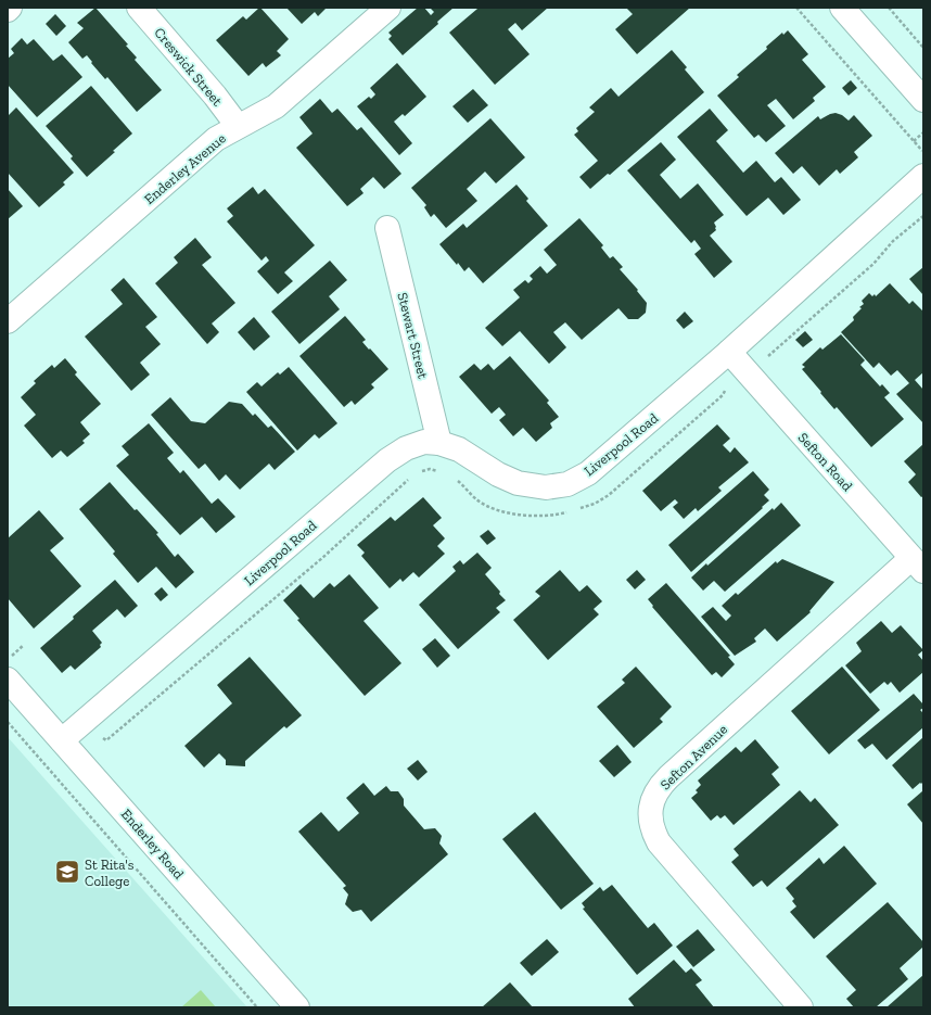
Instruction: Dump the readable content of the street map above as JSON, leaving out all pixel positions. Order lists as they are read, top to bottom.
{
  "streets": {
    "street": [
      "Creswick Street",
      "Enderley Avenue",
      "Stewart Street",
      "Liverpool Road",
      "Sefton Road",
      "Sefton Avenue",
      "Enderley Road"
    ]
  },
  "crossings": [
    ["Creswick Street", "Enderley Avenue"],
    ["Stewart Street", "Liverpool Road"],
    ["Liverpool Road", "Sefton Road"],
    ["Liverpool Road", "Enderley Road"],
    ["Sefton Road", "Sefton Avenue"]
  ],
  "places": {
    "school or university": ["St Rita's College"]
  }
}
